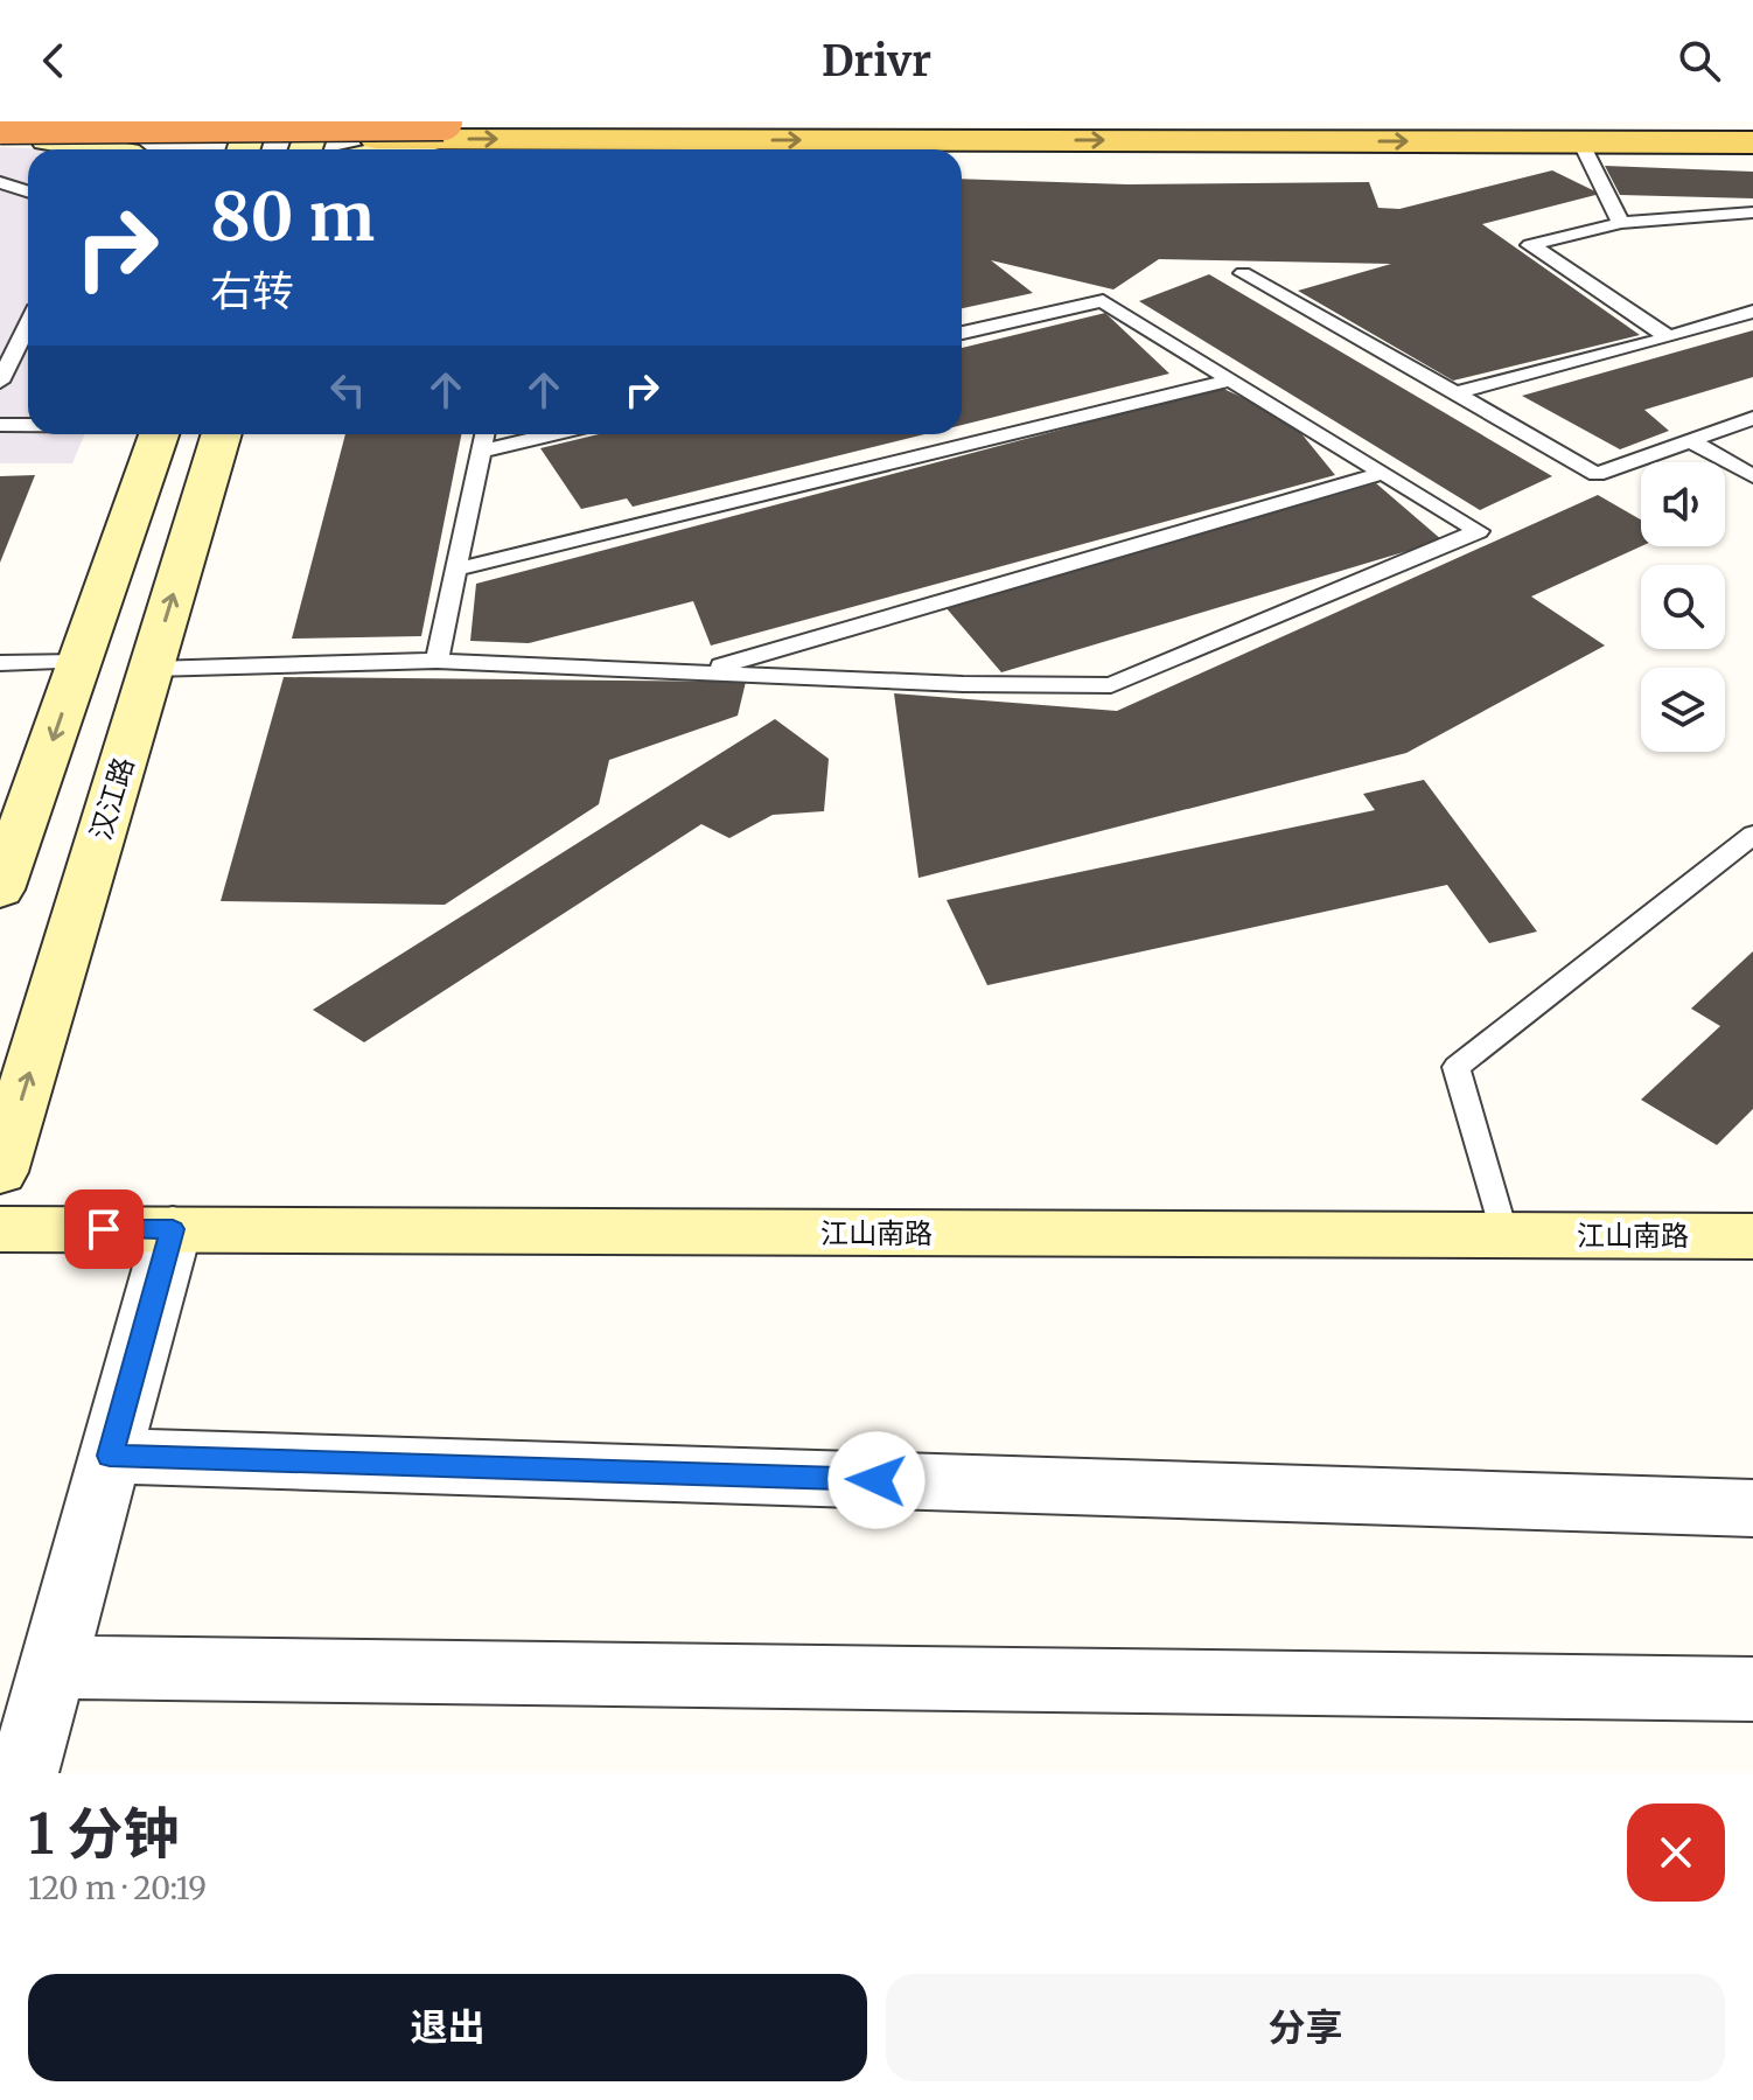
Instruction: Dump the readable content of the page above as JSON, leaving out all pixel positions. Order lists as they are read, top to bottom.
{
  "streets": {
    "main road": ["汉江路", "江山南路"]
  },
  "page": {
    "header": "Drivr",
    "turn": ["80 m", "右转"],
    "heading": ["1 分钟", "120 m · 20:19"],
    "buttons": ["退出", "分享"]
  }
}
